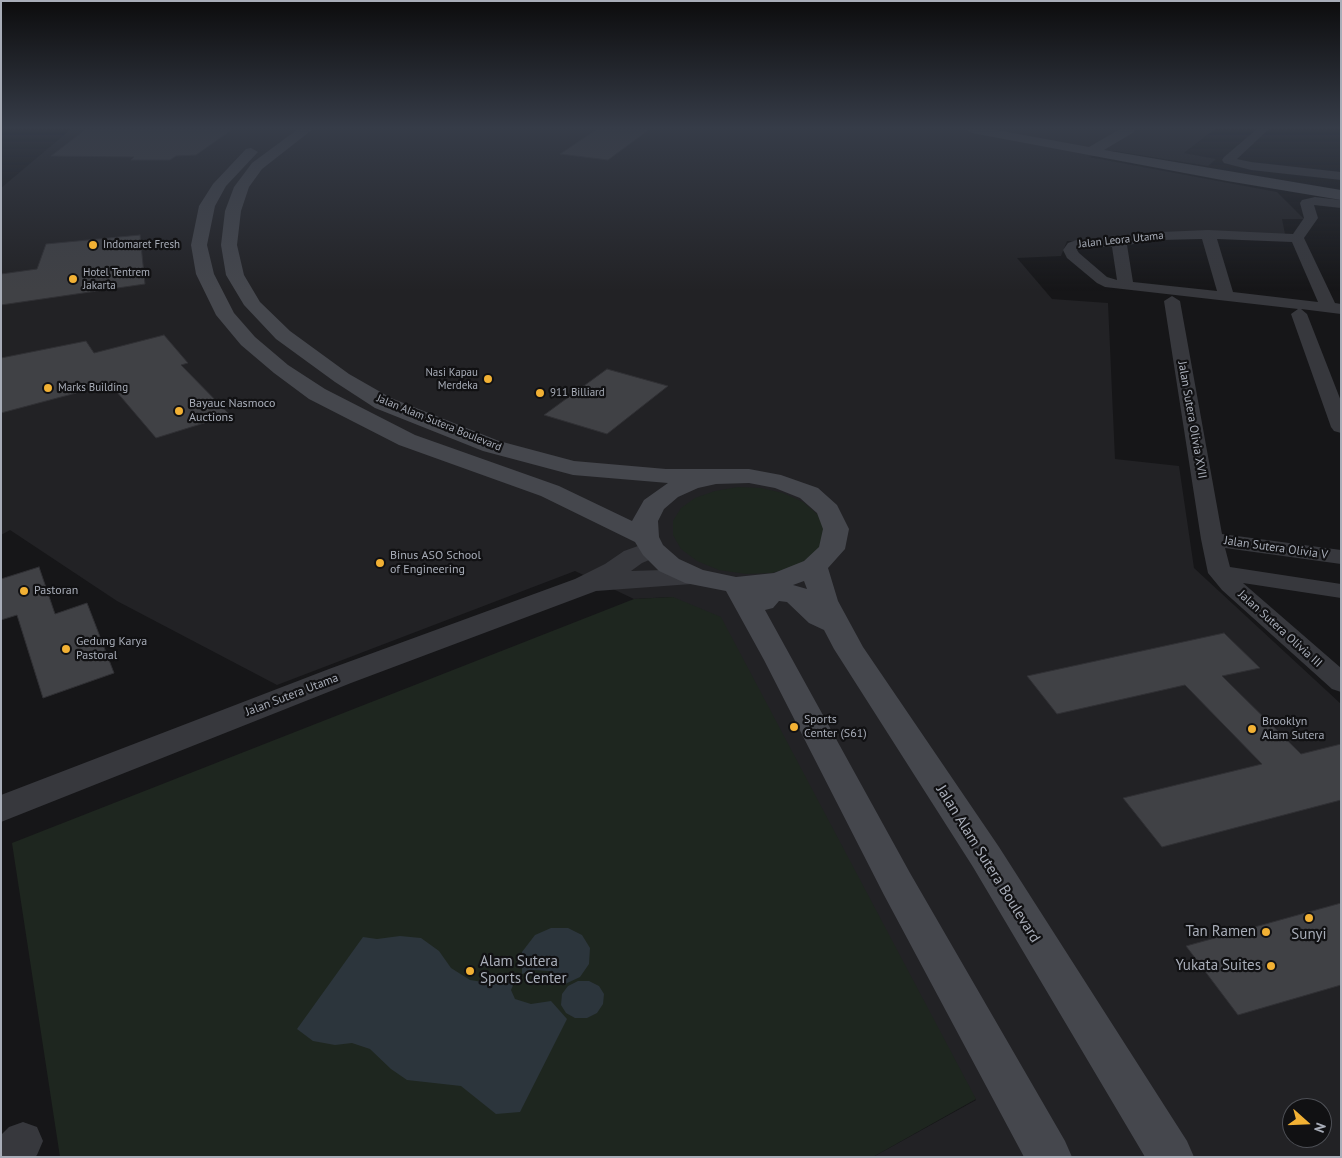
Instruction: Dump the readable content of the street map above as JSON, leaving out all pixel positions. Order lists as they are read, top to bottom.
{
  "streets": {
    "main road": ["Jalan Alam Sutera Boulevard"],
    "street": [
      "Jalan Leora Utama",
      "Jalan Sutera Olivia XVII",
      "Jalan Sutera Olivia V",
      "Jalan Sutera Olivia III",
      "Jalan Sutera Utama"
    ]
  },
  "crossings": [
    ["Jalan Sutera Olivia XVII", "Jalan Sutera Olivia V"],
    ["Jalan Sutera Olivia XVII", "Jalan Sutera Olivia III"],
    ["Jalan Alam Sutera Boulevard", "Jalan Sutera Utama"]
  ],
  "places": [
    "Indomaret Fresh",
    "Hotel Tentrem Jakarta",
    "Nasi Kapau Merdeka",
    "Marks Building",
    "911 Billiard",
    "Bayauc Nasmoco Auctions",
    "Binus ASO School of Engineering",
    "Pastoran",
    "Gedung Karya Pastoral",
    "Sports Center (S61)",
    "Brooklyn Alam Sutera",
    "Sunyi",
    "Tan Ramen",
    "Yukata Suites",
    "Alam Sutera Sports Center"
  ],
  "north": "right"
}
